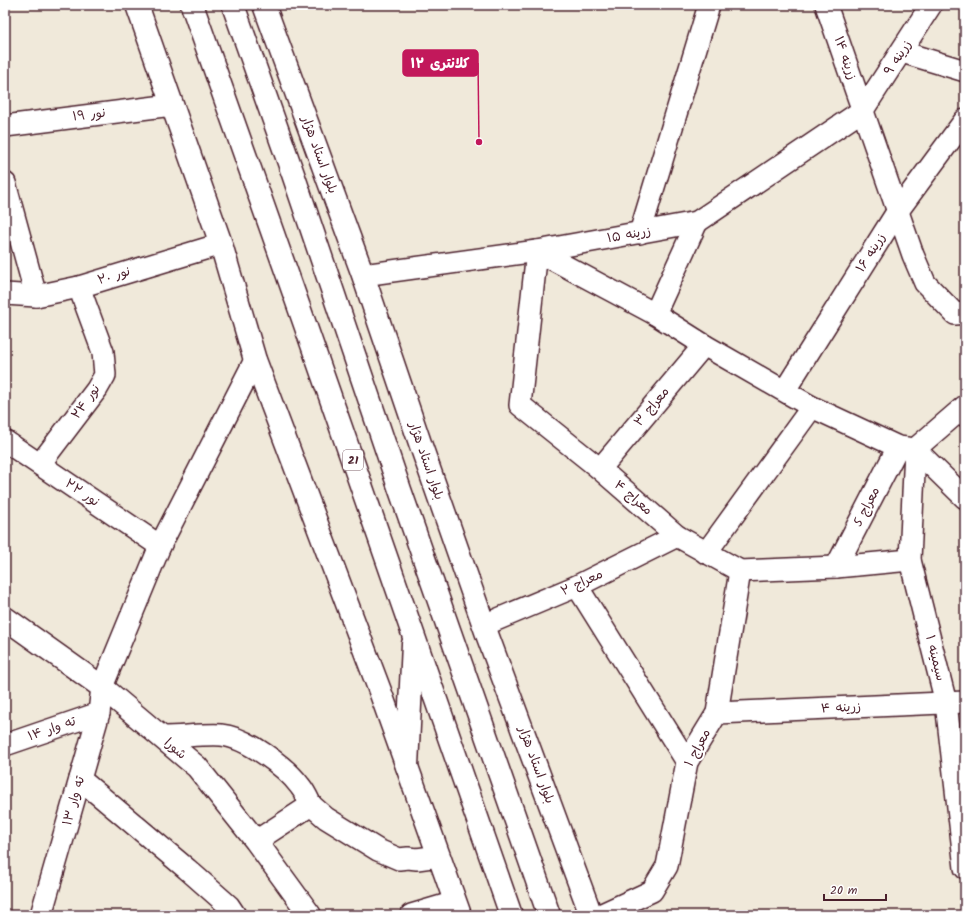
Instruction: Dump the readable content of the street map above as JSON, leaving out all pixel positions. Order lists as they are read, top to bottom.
{
  "streets": {
    "main road": ["بلوار استاد هژار", "21", "شورا"],
    "street": [
      "زرینه ۱۴",
      "زرینه ۹",
      "نور ۱۹",
      "زرینه ۱۵",
      "زرینه ۱۶",
      "نور ۲۰",
      "نور ۲۴",
      "معراج ۳",
      "نور ۲۲",
      "معراج ۴",
      "معراج 5",
      "معراج ۲",
      "سیمینه ۱",
      "زرینه ۴",
      "ته وار ۱۴",
      "معراج ۱",
      "ته وار ۱۳"
    ]
  },
  "crossings": [
    ["زرینه ۱۴", "زرینه ۹"],
    ["زرینه ۱۴", "زرینه ۱۵"],
    ["زرینه ۱۴", "زرینه ۱۶"],
    ["زرینه ۹", "زرینه ۱۵"],
    ["بلوار استاد هژار", "زرینه ۱۵"],
    ["بلوار استاد هژار", "معراج ۲"],
    ["زرینه ۱۵", "معراج ۴"],
    ["نور ۲۰", "نور ۲۴"],
    ["نور ۲۴", "نور ۲۲"],
    ["معراج ۳", "معراج ۴"],
    ["نور ۲۲", "ته وار ۱۳"],
    ["معراج ۴", "معراج ۲"],
    ["معراج ۴", "معراج ۱"],
    ["معراج 5", "سیمینه ۱"],
    ["سیمینه ۱", "زرینه ۴"],
    ["زرینه ۴", "معراج ۱"],
    ["ته وار ۱۴", "ته وار ۱۳"],
    ["شورا", "ته وار ۱۳"]
  ],
  "places": ["کلانتری ۱۲"],
  "scale_bar": "20 m"
}
